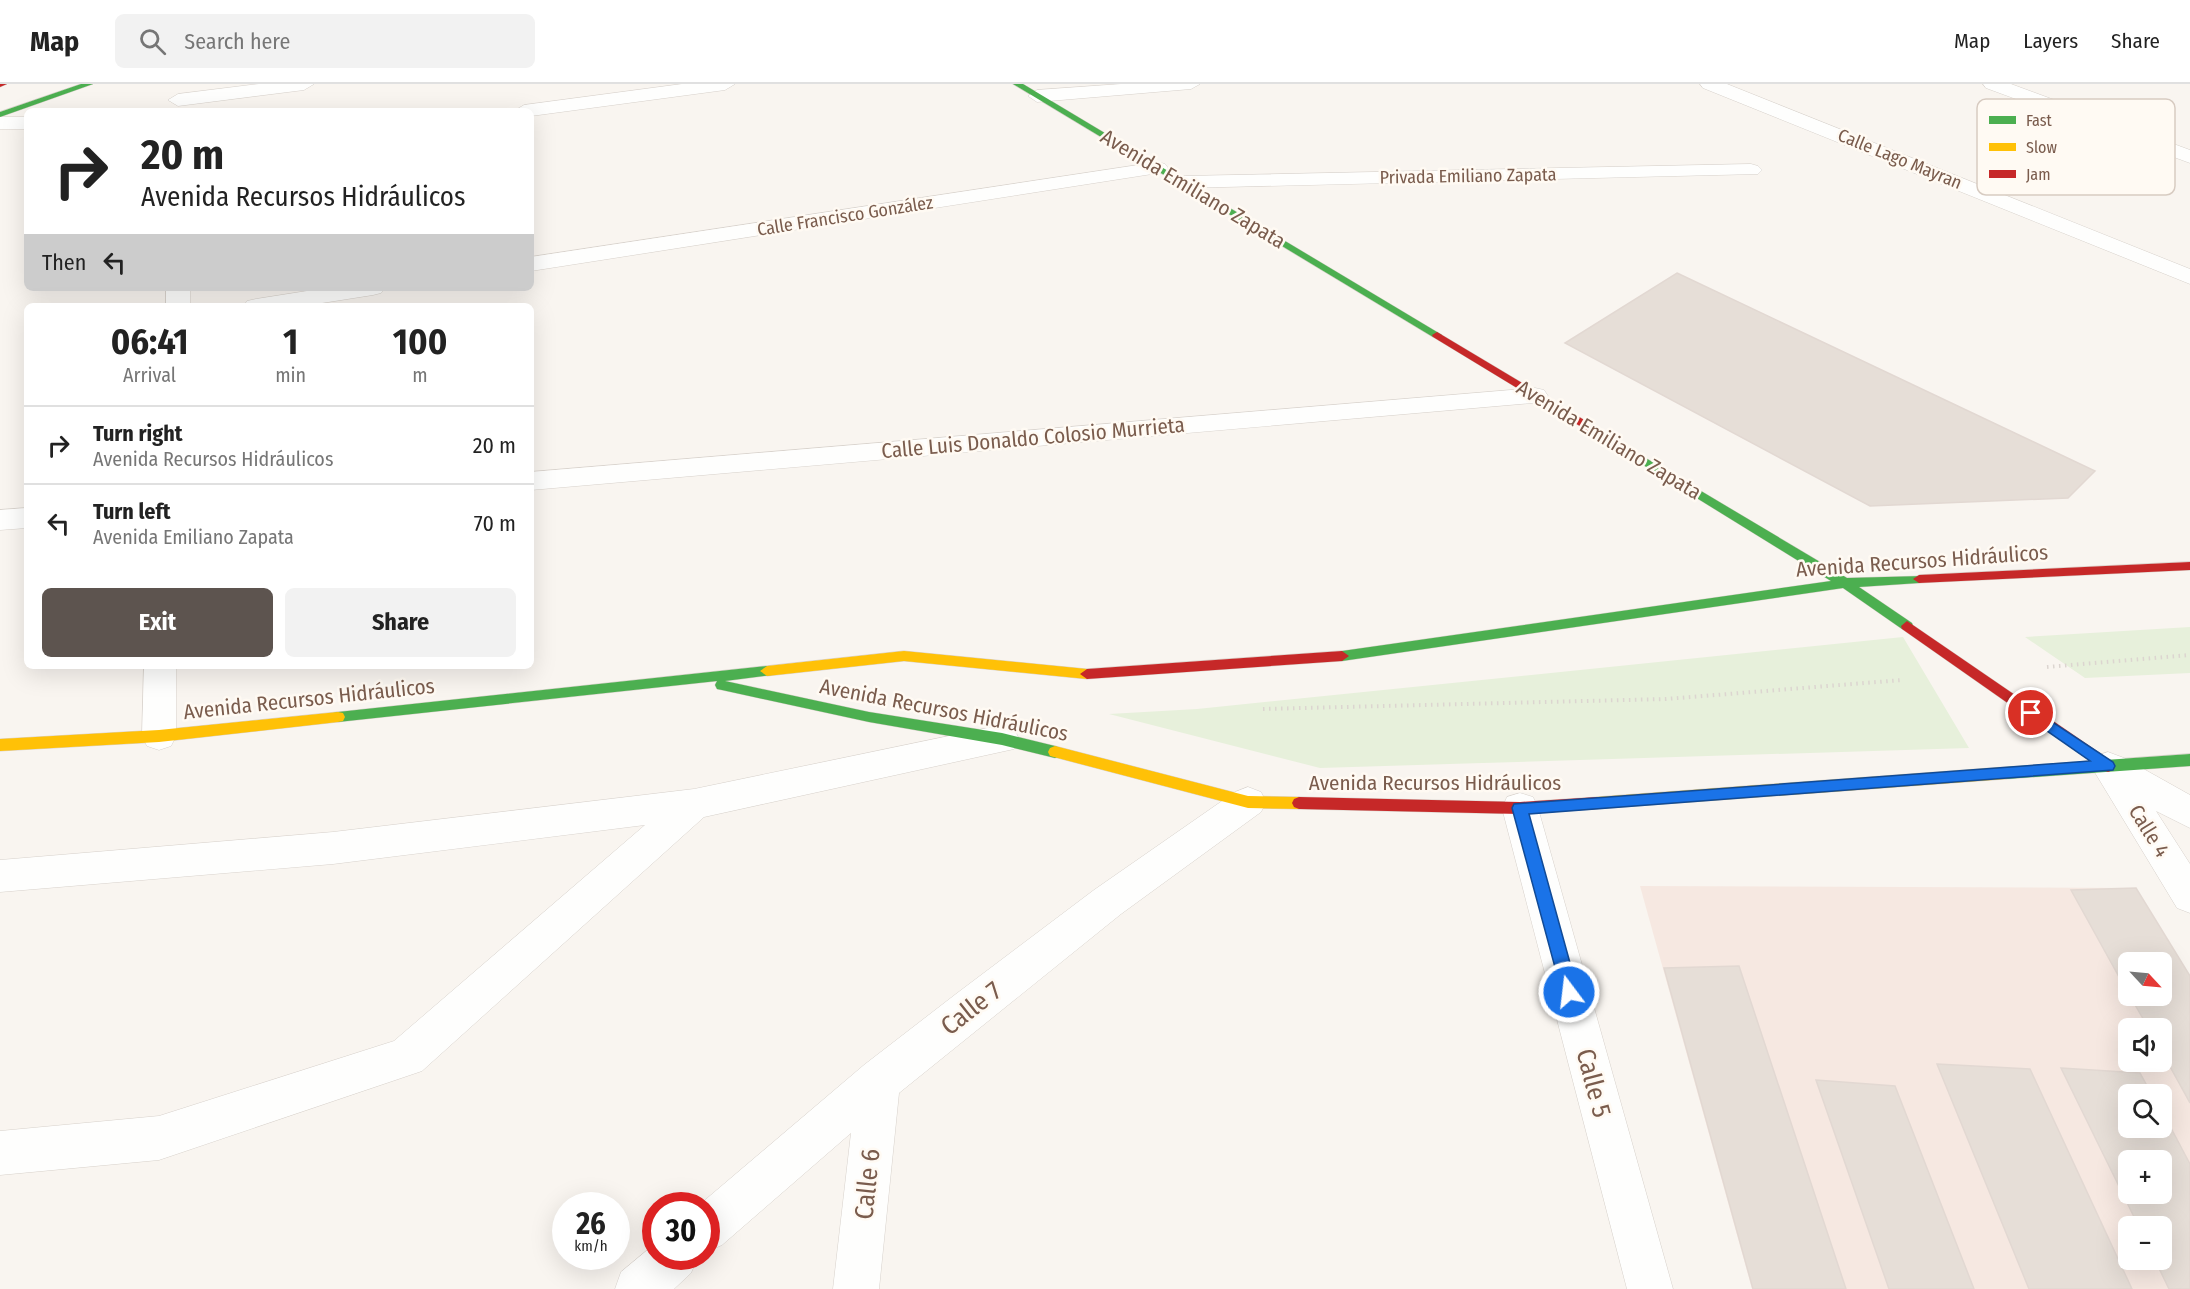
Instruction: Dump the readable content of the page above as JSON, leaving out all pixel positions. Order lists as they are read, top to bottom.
{
  "streets": {
    "street": [
      "Calle Lago Mayran",
      "Privada Emiliano Zapata",
      "Avenida Emiliano Zapata",
      "Calle Francisco González",
      "Calle Luis Donaldo Colosio Murrieta",
      "Avenida Recursos Hidráulicos",
      "Calle 4",
      "Calle 7",
      "Calle 5",
      "Calle 6"
    ]
  },
  "crossings": [
    ["Privada Emiliano Zapata", "Avenida Emiliano Zapata"],
    ["Avenida Emiliano Zapata", "Calle Francisco González"],
    ["Avenida Emiliano Zapata", "Calle Luis Donaldo Colosio Murrieta"],
    ["Avenida Emiliano Zapata", "Avenida Recursos Hidráulicos"],
    ["Avenida Emiliano Zapata", "Calle 4"],
    ["Avenida Recursos Hidráulicos", "Calle 4"],
    ["Avenida Recursos Hidráulicos", "Calle 7"],
    ["Avenida Recursos Hidráulicos", "Calle 5"],
    ["Calle 7", "Calle 6"]
  ],
  "legend": ["Fast", "Slow", "Jam"],
  "north": "bottom right",
  "page": {
    "header": "Map",
    "search": "Search here",
    "nav": ["Map", "Layers", "Share"],
    "turn": ["20 m", "Avenida Recursos Hidráulicos"],
    "then": "Then",
    "eta": [
      "06:41",
      "Arrival",
      "1",
      "min",
      "100",
      "m"
    ],
    "list": [
      {
        "name": "Turn right",
        "note": "Avenida Recursos Hidráulicos",
        "value": "20 m"
      },
      {
        "name": "Turn left",
        "note": "Avenida Emiliano Zapata",
        "value": "70 m"
      }
    ],
    "buttons": ["Exit", "Share"],
    "map_buttons": ["+", "−"],
    "speed": "26 km/h",
    "limit": "30"
  }
}
